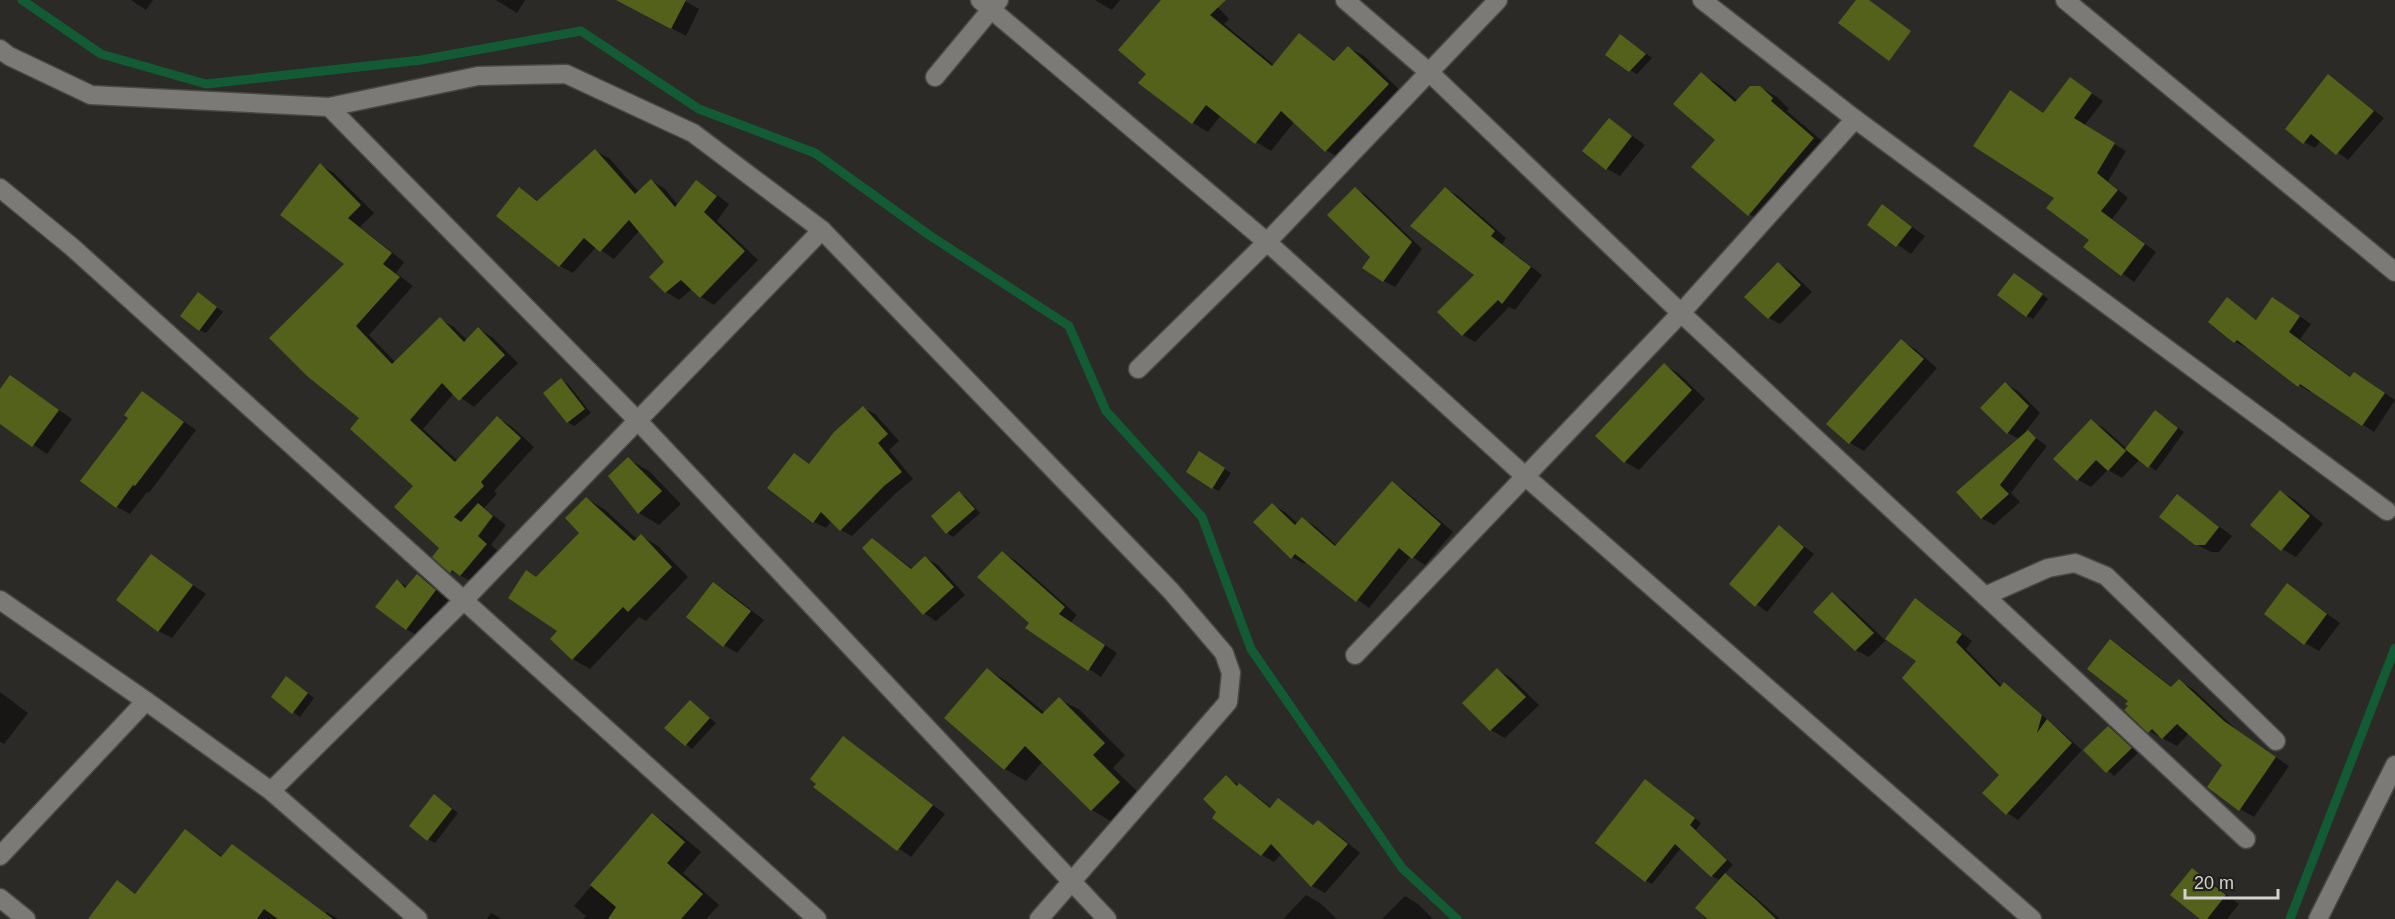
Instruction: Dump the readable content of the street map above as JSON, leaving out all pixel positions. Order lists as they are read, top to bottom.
{
  "scale_bar": "20 m"
}
